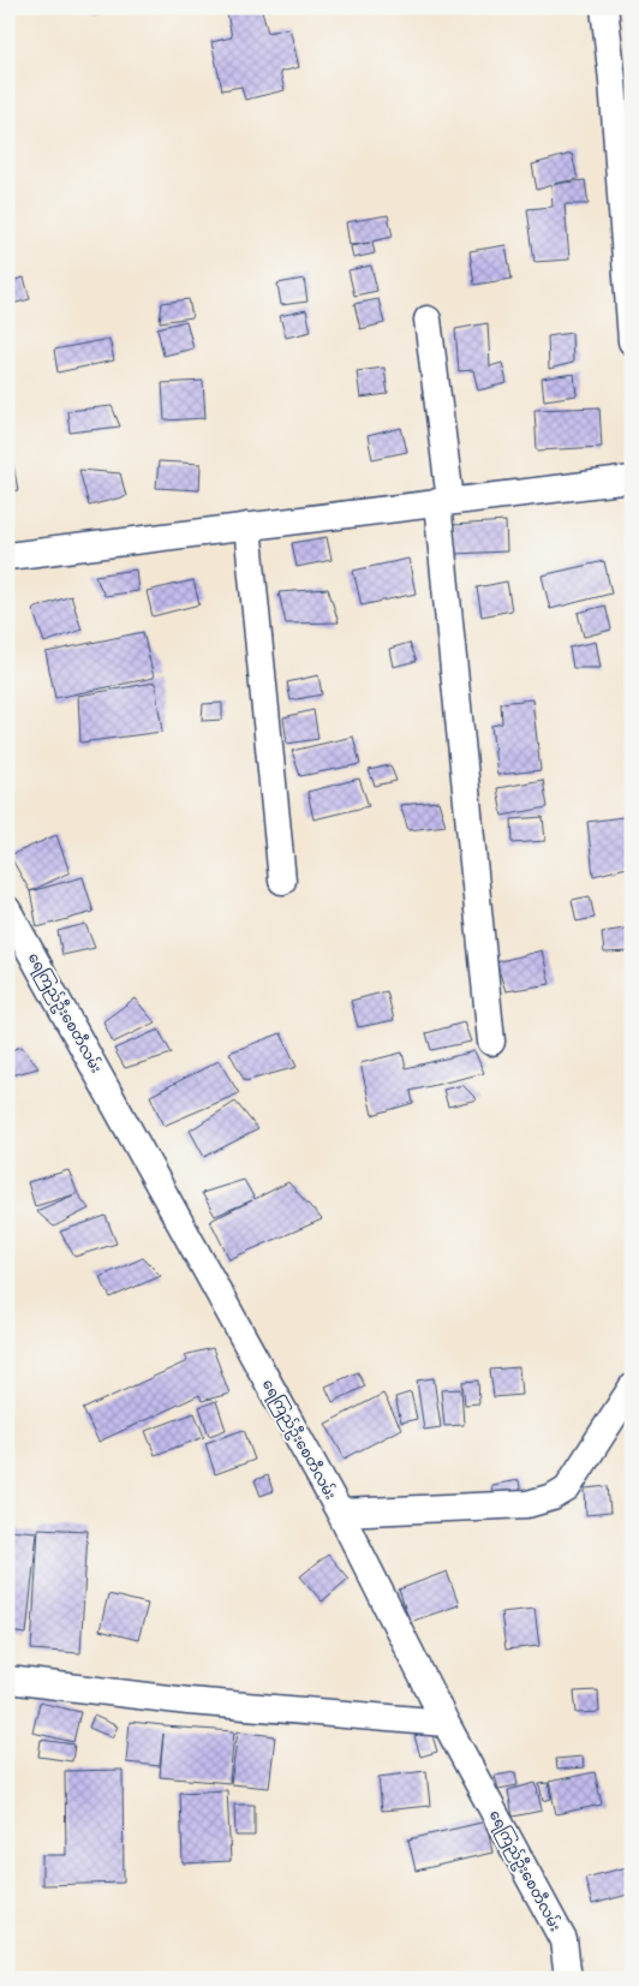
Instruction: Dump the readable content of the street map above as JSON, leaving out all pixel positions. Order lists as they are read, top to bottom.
{
  "streets": {
    "street": ["ရေကြည်ဦးစေတီလမ်း"]
  }
}
